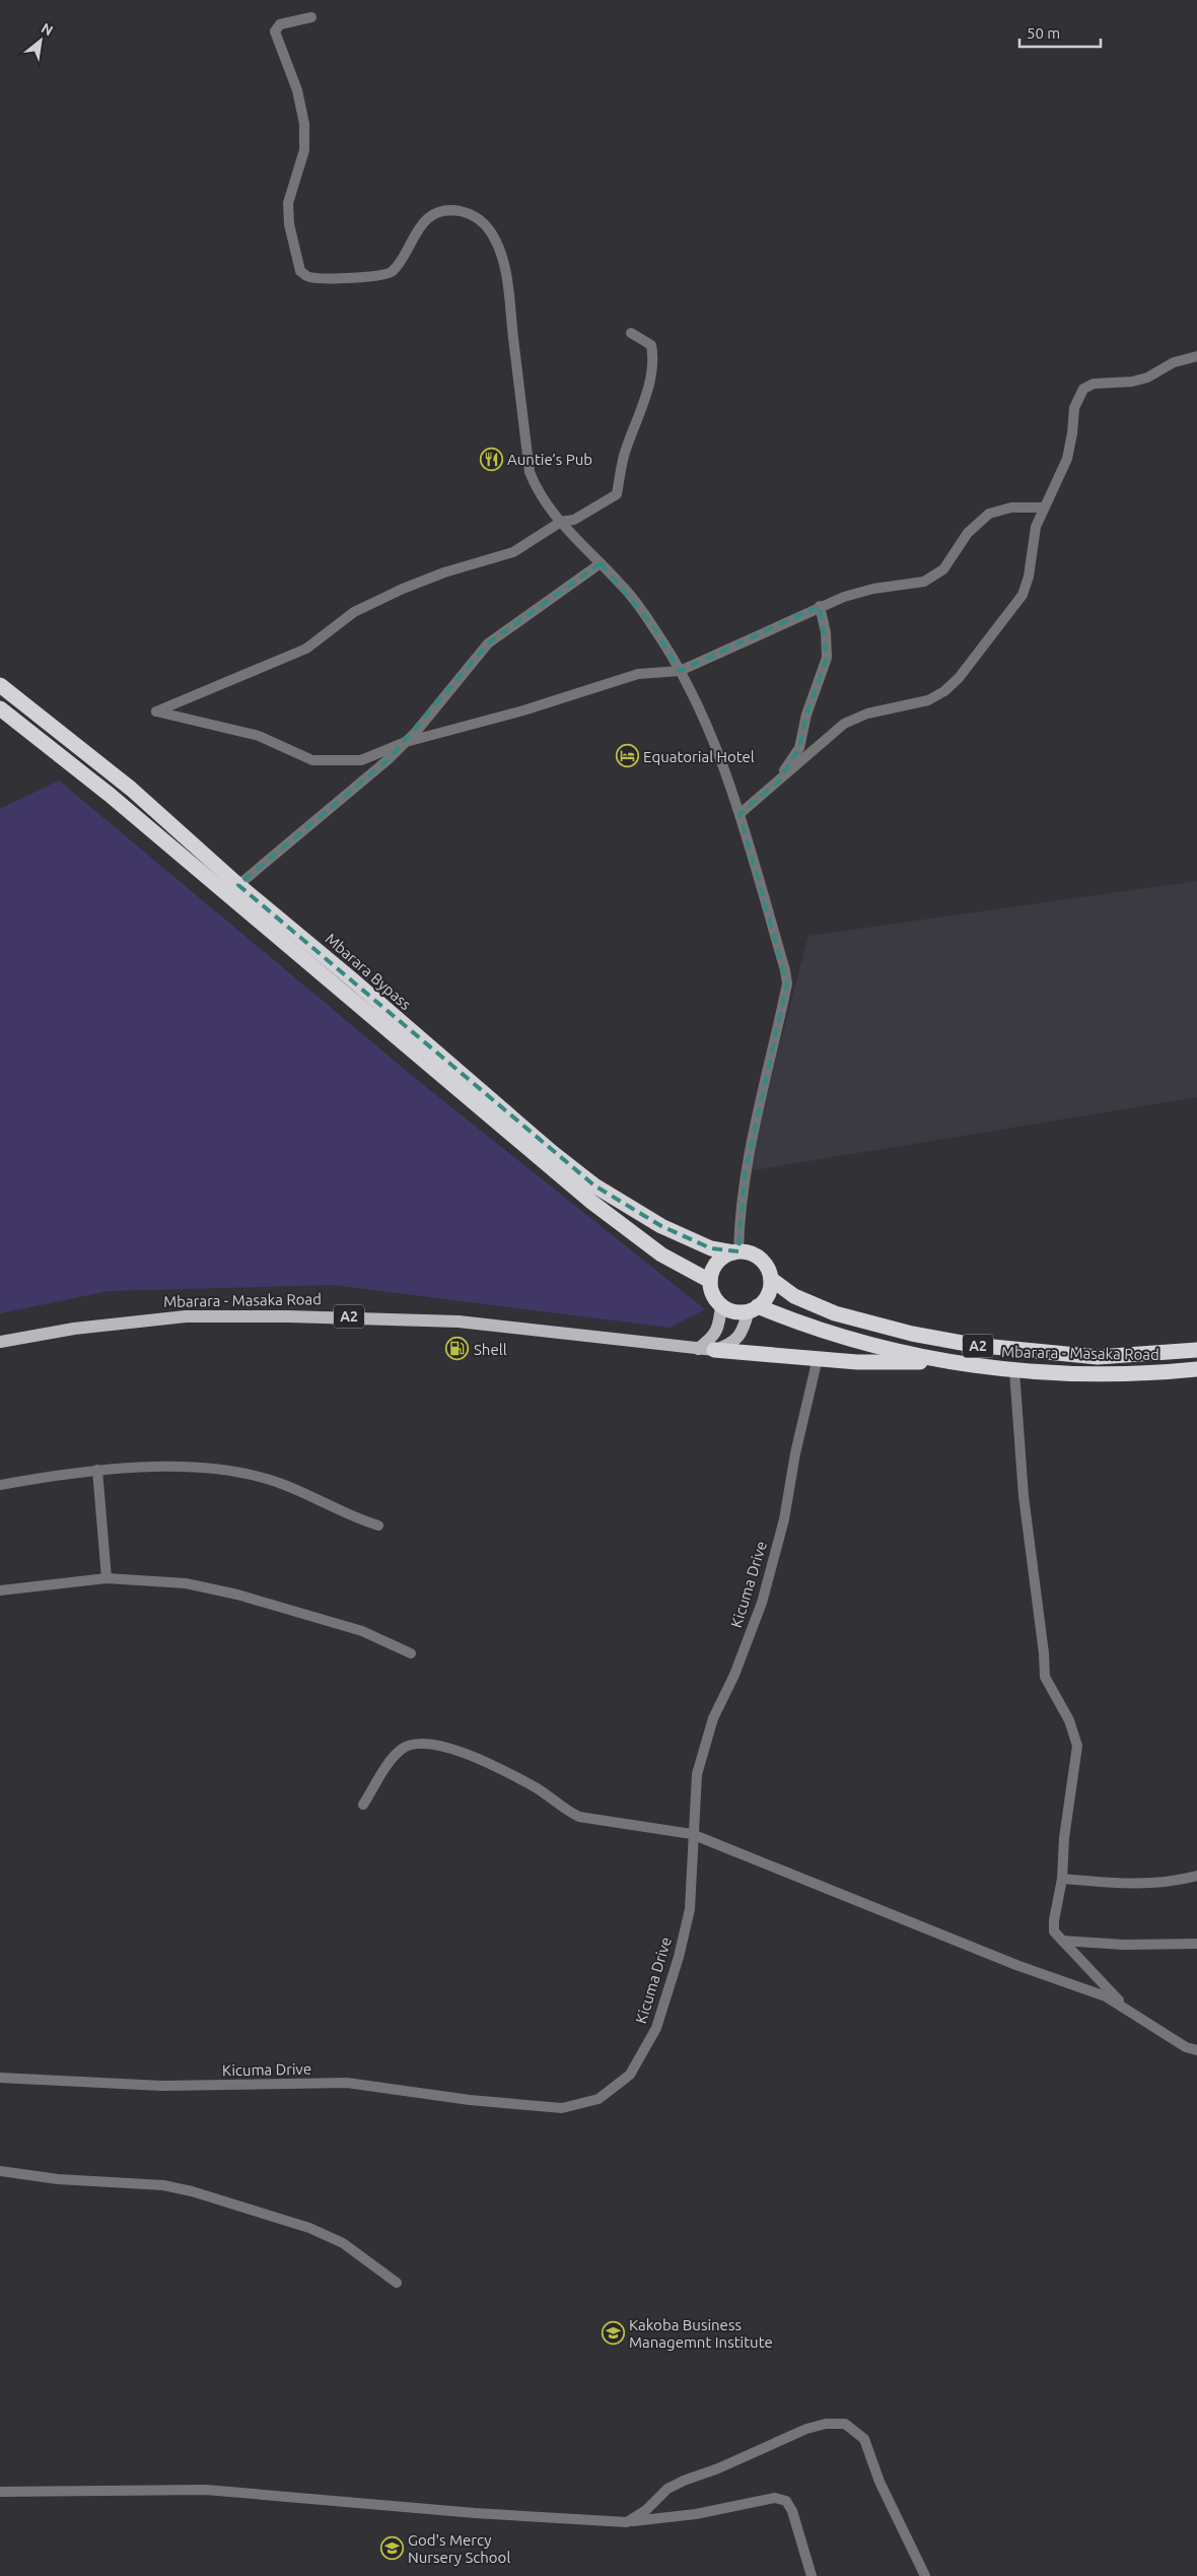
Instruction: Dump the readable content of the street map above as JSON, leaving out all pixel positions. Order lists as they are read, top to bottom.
{
  "streets": {
    "highway": ["Mbarara Bypass", "Mbarara - Masaka Road", "A2"],
    "street": ["Kicuma Drive"]
  },
  "crossings": [
    ["Mbarara Bypass", "Mbarara - Masaka Road"],
    ["Mbarara Bypass", "A2"],
    ["Mbarara - Masaka Road", "A2"],
    ["A2", "Kicuma Drive"]
  ],
  "places": {
    "restaurant": ["Auntie’s Pub"],
    "hotel": ["Equatorial Hotel"],
    "fuel station": ["Shell"],
    "school or university": ["Kakoba Business Managemnt Institute", "God's Mercy Nursery School"]
  },
  "scale_bar": "50 m",
  "north": "top right"
}
